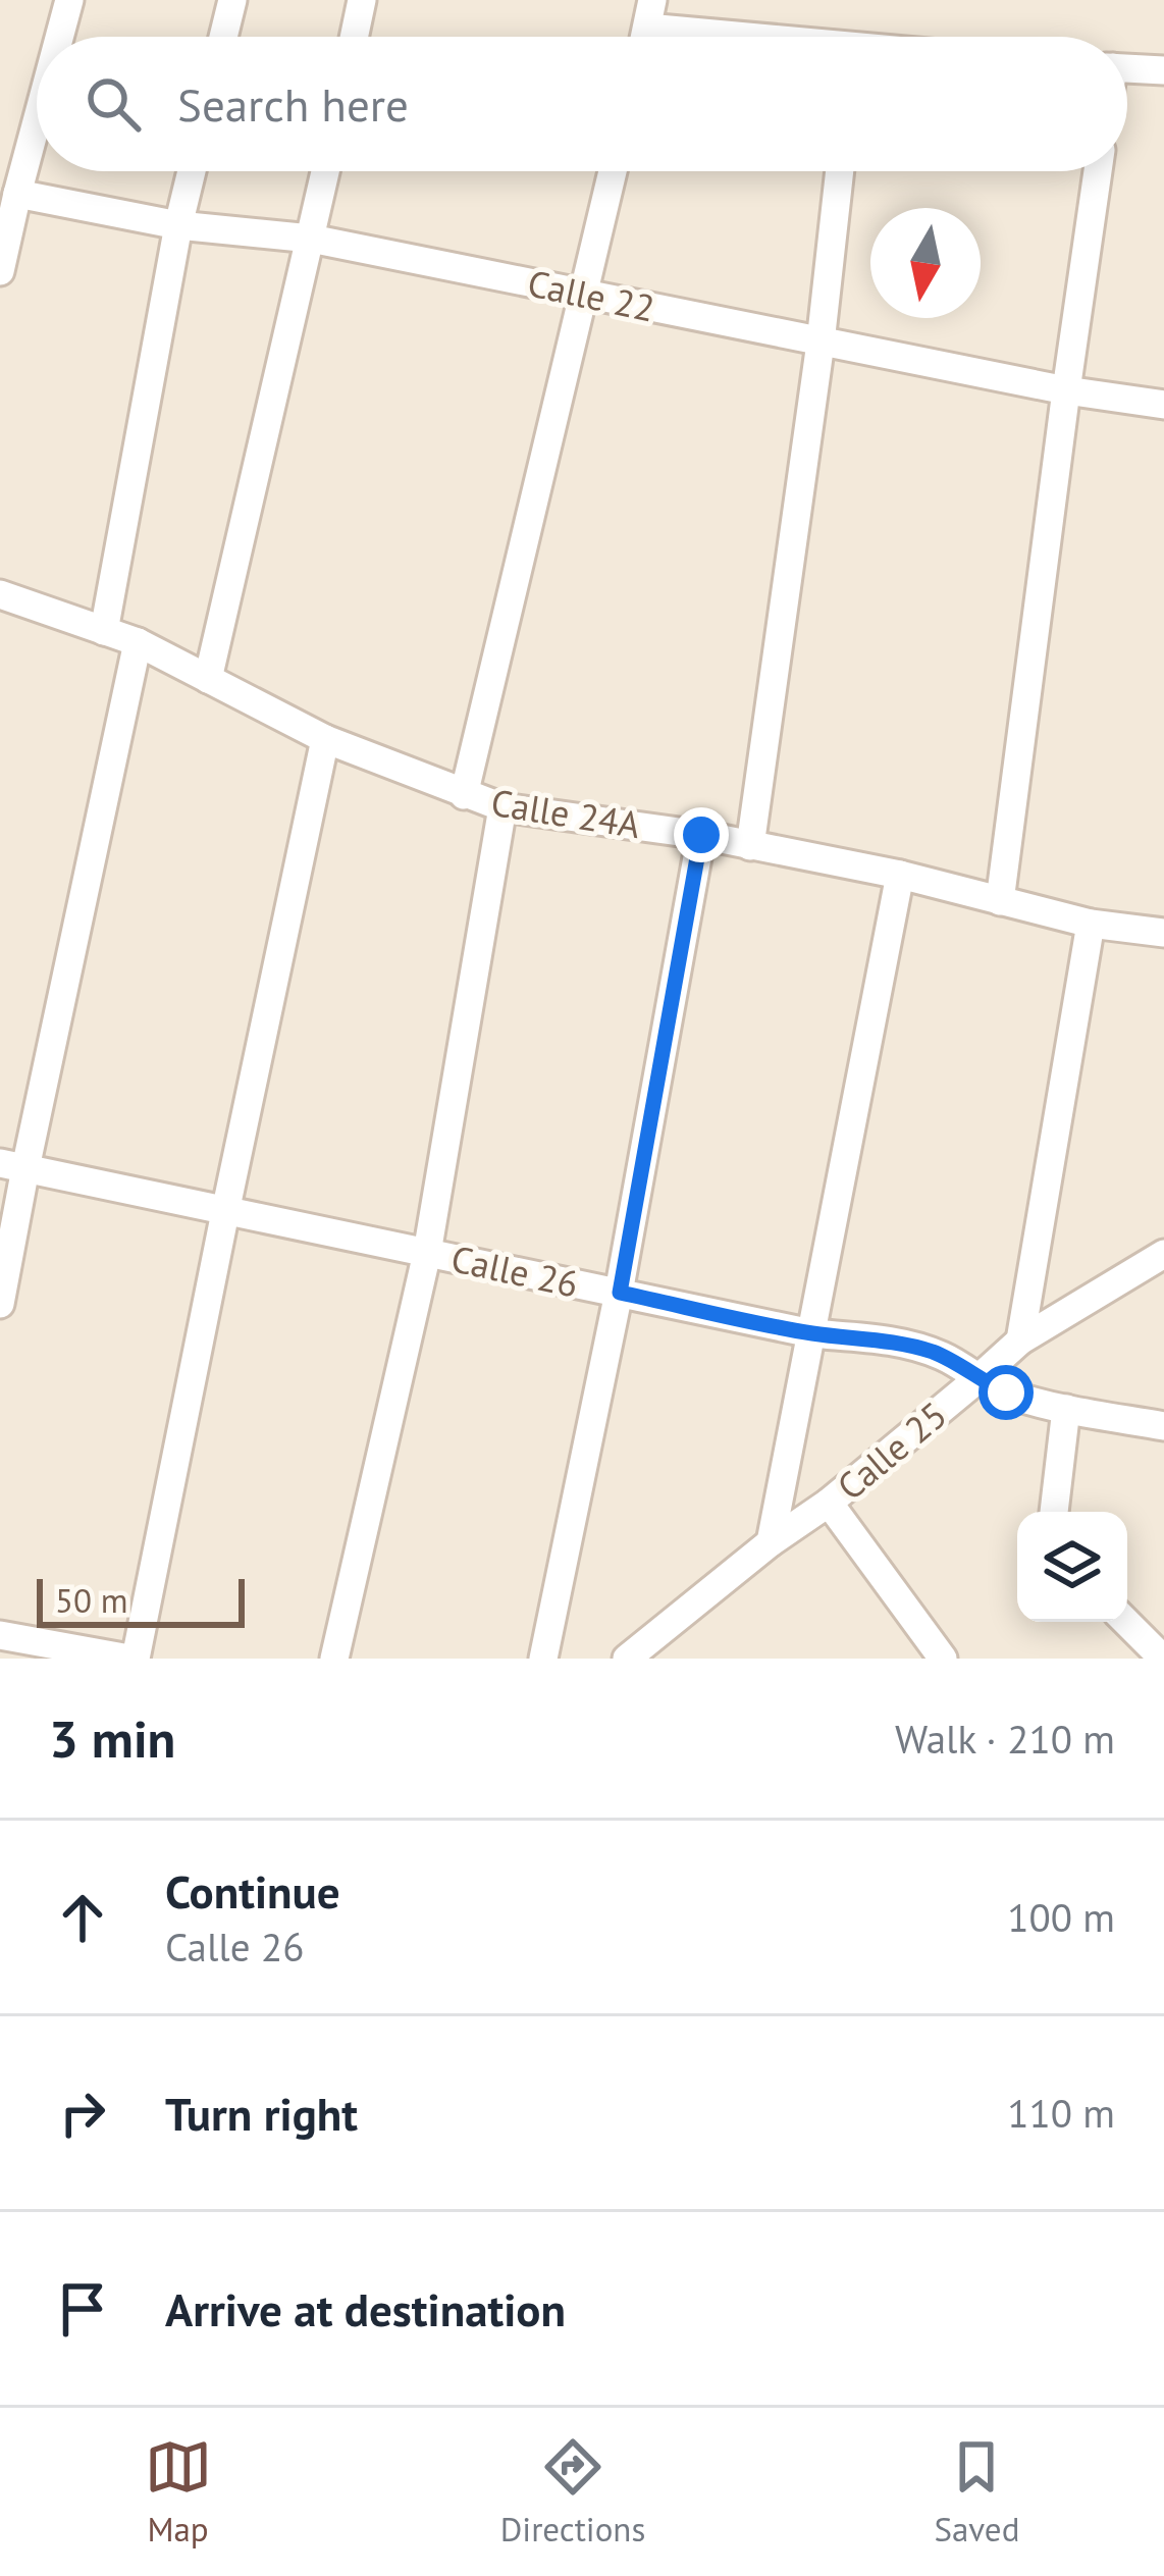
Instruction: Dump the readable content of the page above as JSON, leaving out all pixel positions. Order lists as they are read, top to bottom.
{
  "streets": {
    "street": [
      "Calle 22",
      "Calle 24A",
      "Calle 26",
      "Calle 25"
    ]
  },
  "crossings": [
    ["Calle 26", "Calle 25"]
  ],
  "scale_bar": "50 m",
  "north": "bottom",
  "page": {
    "search": "Search here",
    "scale": "50 m",
    "heading": ["3 min", "Walk · 210 m"],
    "list": [
      ["Continue", "Calle 26", "100 m"],
      ["Turn right", "110 m"],
      "Arrive at destination"
    ],
    "nav": ["Map", "Directions", "Saved"]
  }
}
